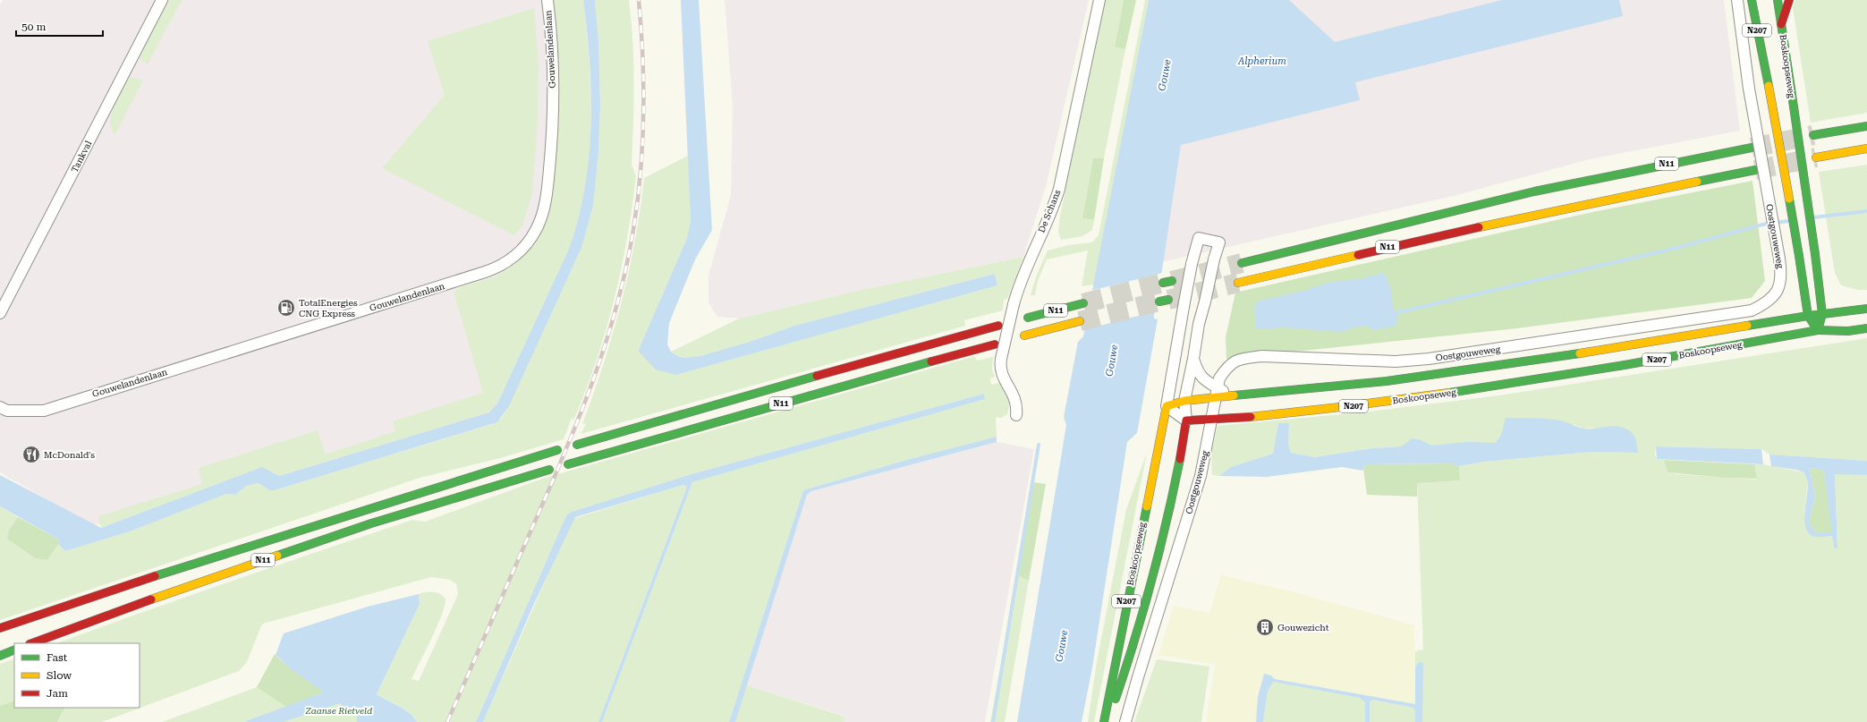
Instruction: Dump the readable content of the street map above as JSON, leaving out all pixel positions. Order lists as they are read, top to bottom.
{
  "streets": {
    "main road": ["N207", "Boskoopseweg", "N11"],
    "street": [
      "Gouwelandenlaan",
      "Tankval",
      "De Schans",
      "Oostgouweweg"
    ]
  },
  "crossings": [
    ["N207", "Boskoopseweg"],
    ["N207", "Oostgouweweg"],
    ["Boskoopseweg", "Oostgouweweg"]
  ],
  "water": ["Alpherium", "Gouwe"],
  "parks": ["Zaanse Rietveld"],
  "places": {
    "fuel station": ["TotalEnergies CNG Express"],
    "restaurant": ["McDonald's"],
    "building": ["Gouwezicht"]
  },
  "legend": ["Fast", "Slow", "Jam"],
  "scale_bar": "50 m"
}
